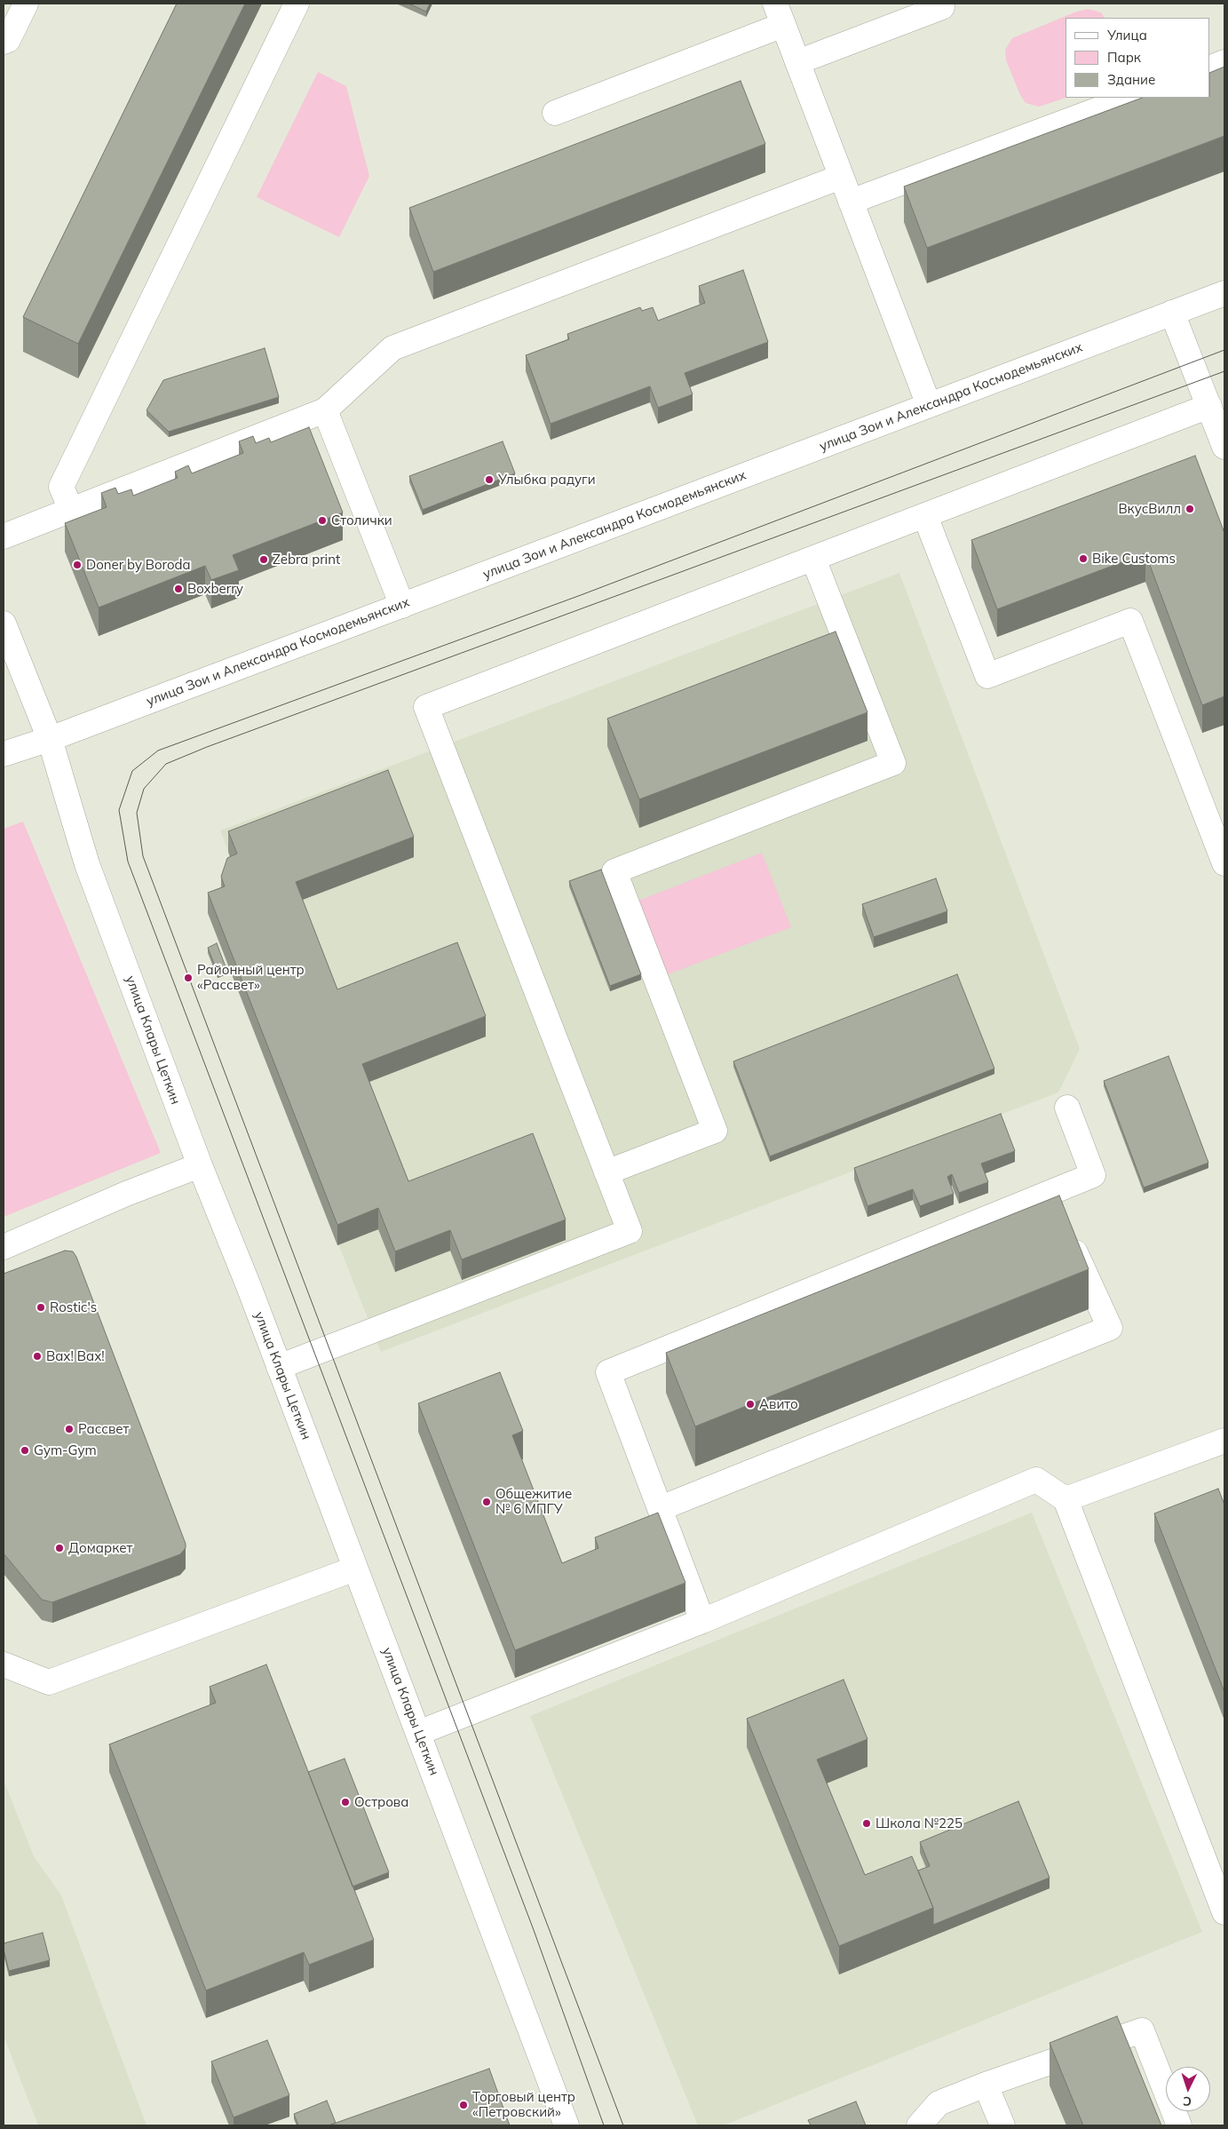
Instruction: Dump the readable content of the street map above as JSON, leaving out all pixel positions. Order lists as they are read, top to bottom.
{
  "streets": {
    "street": ["улица Зои и Александра Космодемьянских", "улица Клары Цеткин"]
  },
  "crossings": [
    ["улица Зои и Александра Космодемьянских", "улица Клары Цеткин"]
  ],
  "places": [
    "Улыбка радуги",
    "ВкусВилл",
    "Столички",
    "Bike Customs",
    "Zebra print",
    "Doner by Boroda",
    "Boxberry",
    "Районный центр «Рассвет»",
    "Rostic's",
    "Вах! Вах!",
    "Авито",
    "Рассвет",
    "Gym-Gym",
    "Общежитие № 6 МПГУ",
    "Домаркет",
    "Острова",
    "Школа №225",
    "Торговый центр «Петровский»"
  ],
  "legend": ["Улица", "Парк", "Здание"],
  "north": "bottom"
}
